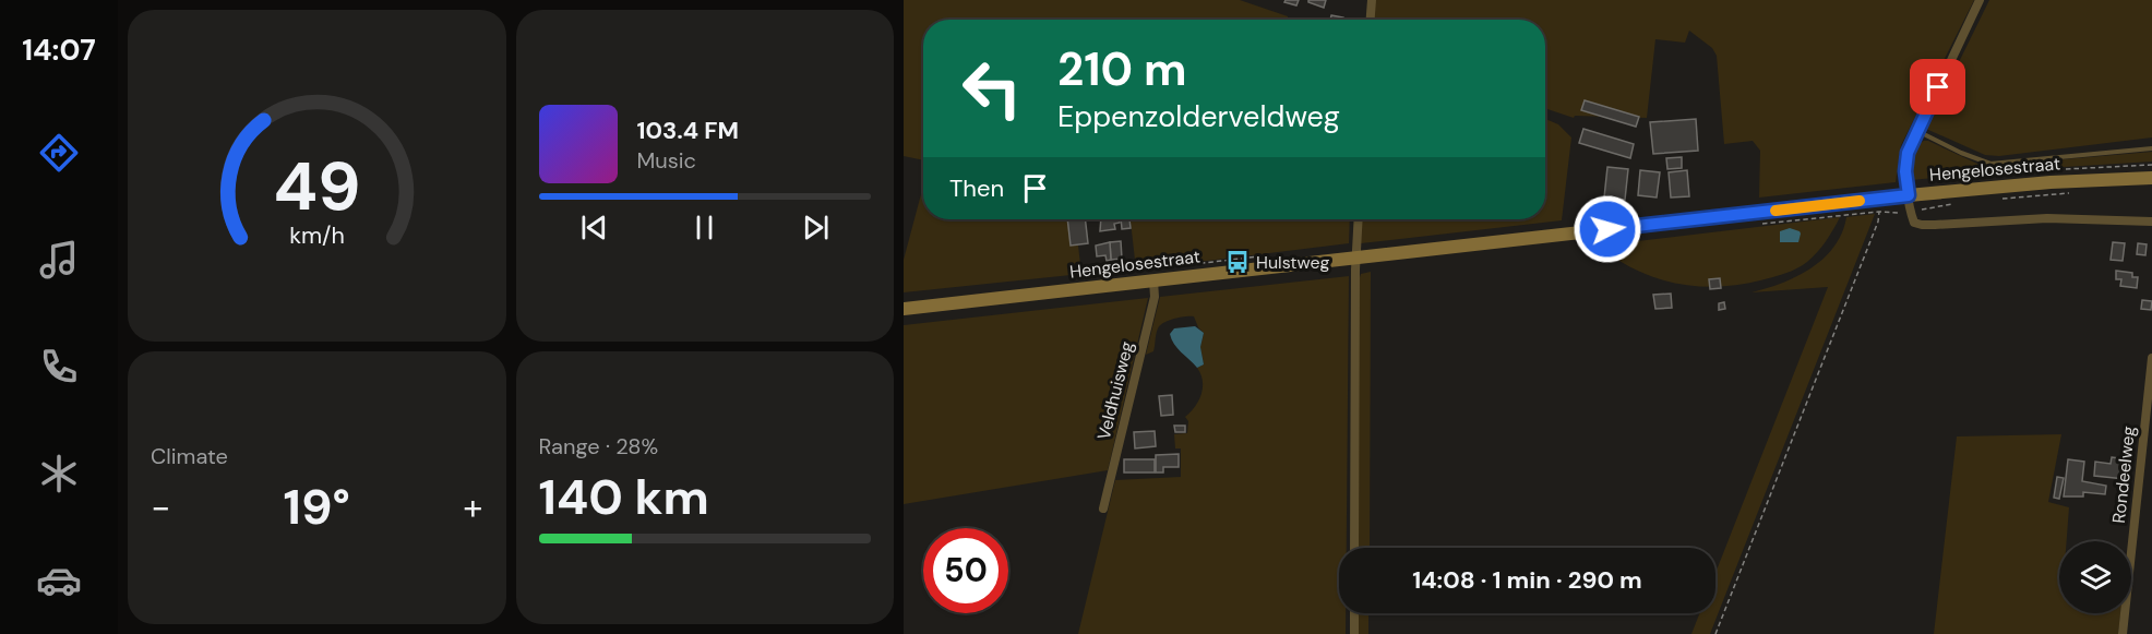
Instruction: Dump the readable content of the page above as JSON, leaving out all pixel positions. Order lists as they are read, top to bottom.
{
  "streets": {
    "main road": ["Hengelosestraat"],
    "street": ["Veldhuisweg", "Rondeelweg"]
  },
  "crossings": [
    ["Hengelosestraat", "Veldhuisweg"]
  ],
  "places": {
    "bus stop": ["Hulstweg"]
  },
  "page": {
    "tabs": "14:07",
    "turn": ["210 m", "Eppenzolderveldweg"],
    "song": ["103.4 FM", "Music"],
    "then": "Then",
    "tile": [
      "Climate",
      ["Range · 28%", "140 km"]
    ],
    "heat": ["−", "19°", "+"],
    "limit": "50",
    "trip": "14:08 · 1 min · 290 m",
    "gauge": ["49", "km/h"]
  }
}
